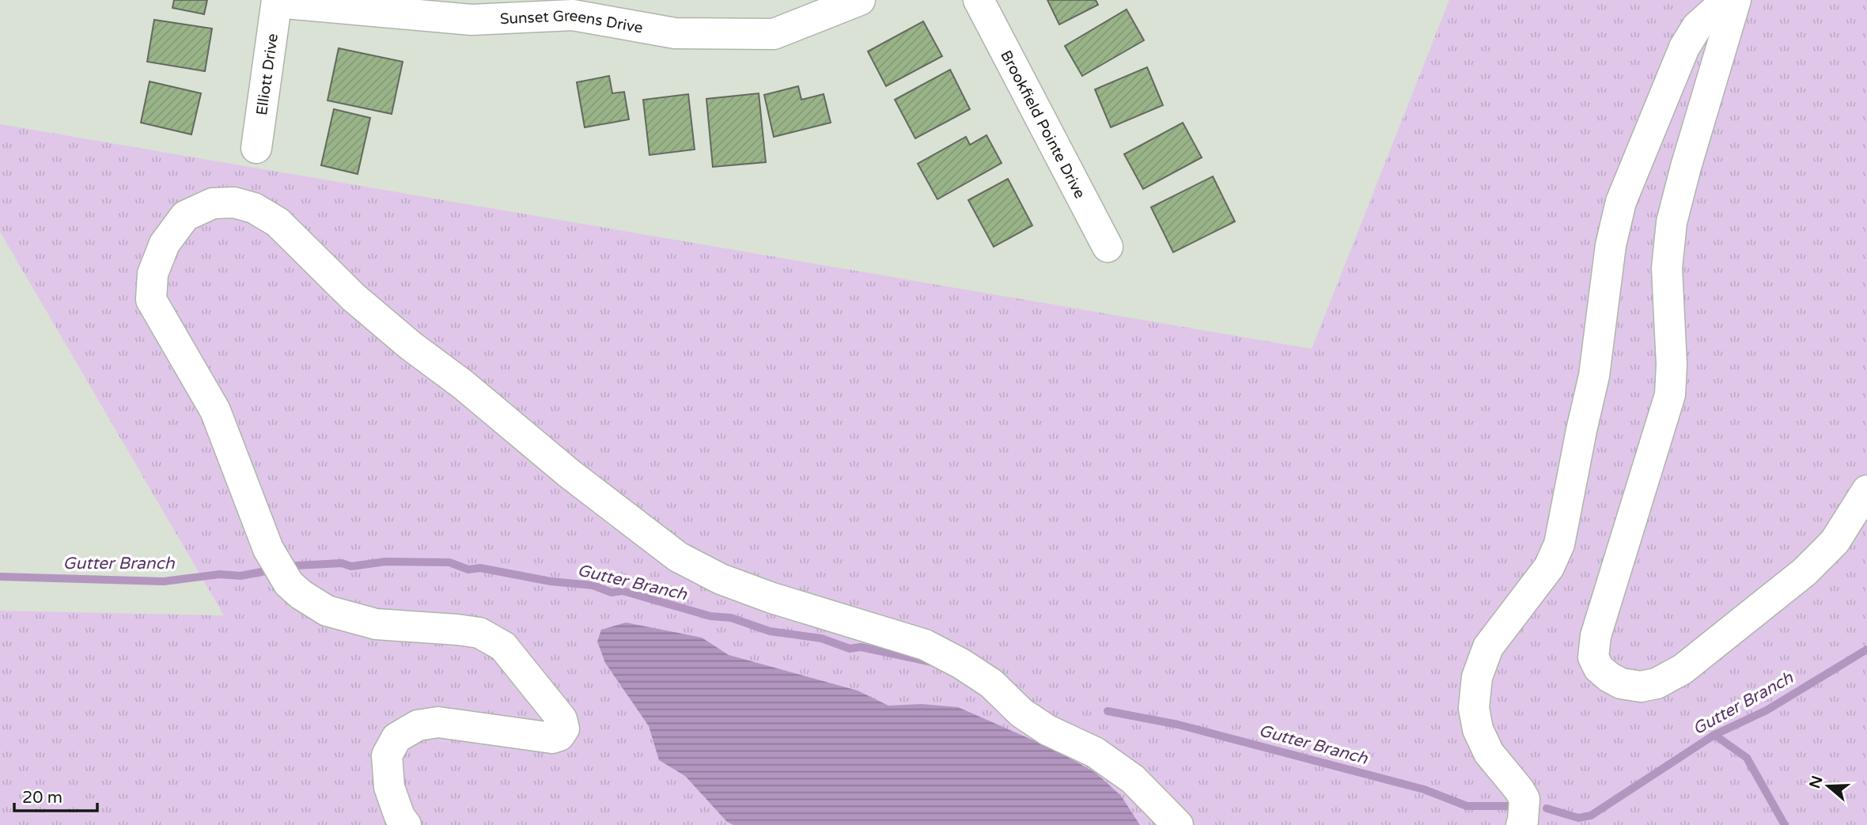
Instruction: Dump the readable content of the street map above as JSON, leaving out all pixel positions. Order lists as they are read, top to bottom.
{
  "streets": {
    "street": ["Sunset Greens Drive", "Elliott Drive", "Brookfield Pointe Drive"]
  },
  "crossings": [
    ["Sunset Greens Drive", "Elliott Drive"]
  ],
  "water": ["Gutter Branch"],
  "scale_bar": "20 m",
  "north": "left"
}
